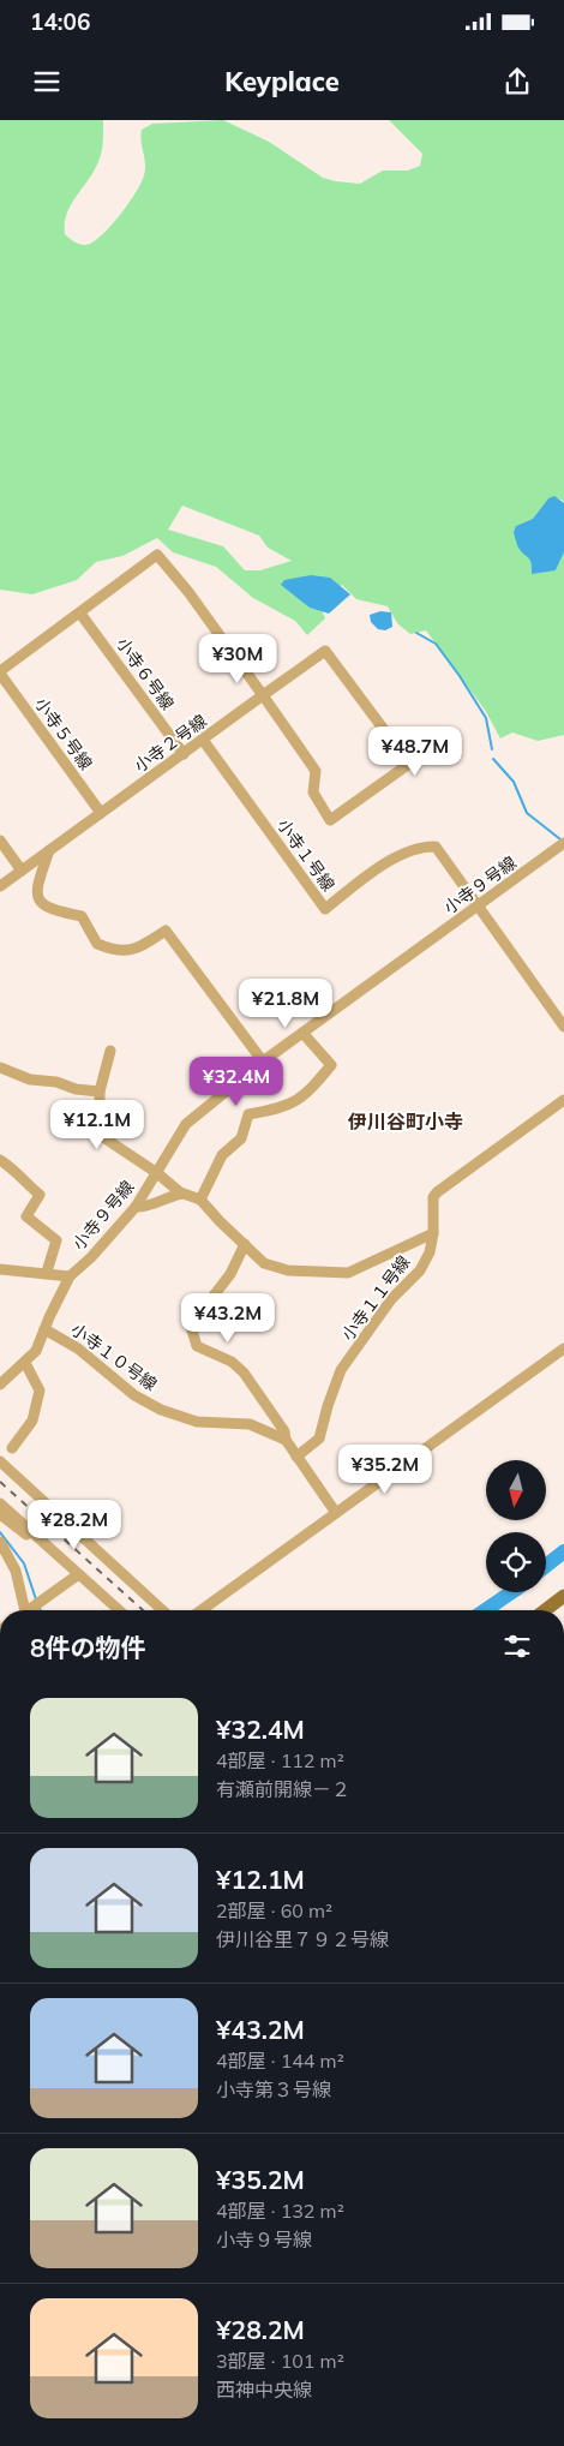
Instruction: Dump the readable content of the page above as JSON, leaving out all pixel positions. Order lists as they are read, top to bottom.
{
  "streets": {
    "street": [
      "小寺６号線",
      "小寺５号線",
      "小寺２号線",
      "小寺１号線",
      "小寺９号線",
      "小寺１１号線",
      "小寺１０号線"
    ]
  },
  "crossings": [
    ["小寺６号線", "小寺２号線"],
    ["小寺５号線", "小寺２号線"],
    ["小寺２号線", "小寺１号線"],
    ["小寺１号線", "小寺９号線"],
    ["小寺９号線", "小寺１０号線"]
  ],
  "districts": ["伊川谷町小寺"],
  "north": "bottom",
  "page": {
    "status": "14:06",
    "header": "Keyplace",
    "price": [
      "¥30M",
      "¥48.7M",
      "¥21.8M",
      "¥32.4M",
      "¥12.1M",
      "¥43.2M",
      "¥35.2M",
      "¥28.2M"
    ],
    "heading": "8件の物件",
    "list": [
      {
        "name": "¥32.4M",
        "note": "4部屋 · 112 m² · 有瀬前開線－２"
      },
      {
        "name": "¥12.1M",
        "note": "2部屋 · 60 m² · 伊川谷里７９２号線"
      },
      {
        "name": "¥43.2M",
        "note": "4部屋 · 144 m² · 小寺第３号線"
      },
      {
        "name": "¥35.2M",
        "note": "4部屋 · 132 m² · 小寺９号線"
      },
      {
        "name": "¥28.2M",
        "note": "3部屋 · 101 m² · 西神中央線"
      }
    ]
  }
}
